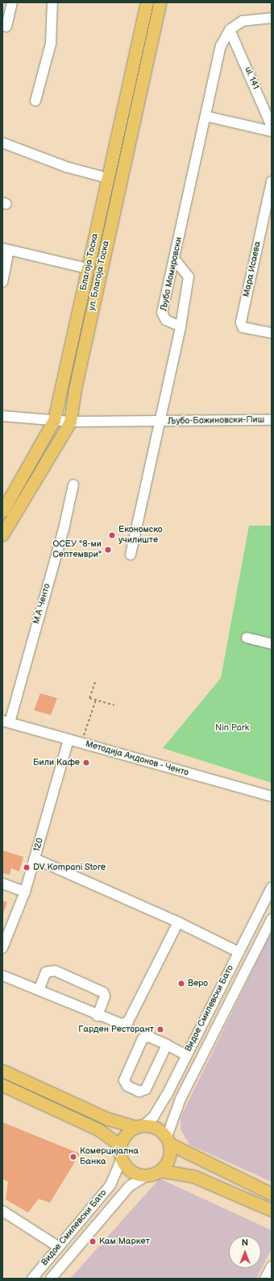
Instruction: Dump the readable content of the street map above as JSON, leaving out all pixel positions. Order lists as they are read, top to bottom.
{
  "streets": {
    "main road": ["Благоја Тоска", "ул. Благоја Тоска"],
    "street": [
      "ul. 141",
      "Мара Исаева",
      "Љубо Момировски",
      "Љубо-Божиновски-Пиш",
      "М.А Ченто",
      "Методија Андонов - Ченто",
      "120",
      "Видое Смилевски Бато"
    ]
  },
  "crossings": [
    ["ul. 141", "Љубо Момировски"],
    ["Благоја Тоска", "Љубо-Божиновски-Пиш"],
    ["ул. Благоја Тоска", "Љубо-Божиновски-Пиш"],
    ["М.А Ченто", "Методија Андонов - Ченто"],
    ["Методија Андонов - Ченто", "120"]
  ],
  "parks": ["Nin Park"],
  "places": [
    "Економско училиште",
    "ОСЕУ \"8-ми Септември\"",
    "Били Кафе",
    "DV Kompani Store",
    "Веро",
    "Гарден Ресторант",
    "Комерцијална Банка",
    "Кам Маркет"
  ],
  "north": "top"
}
